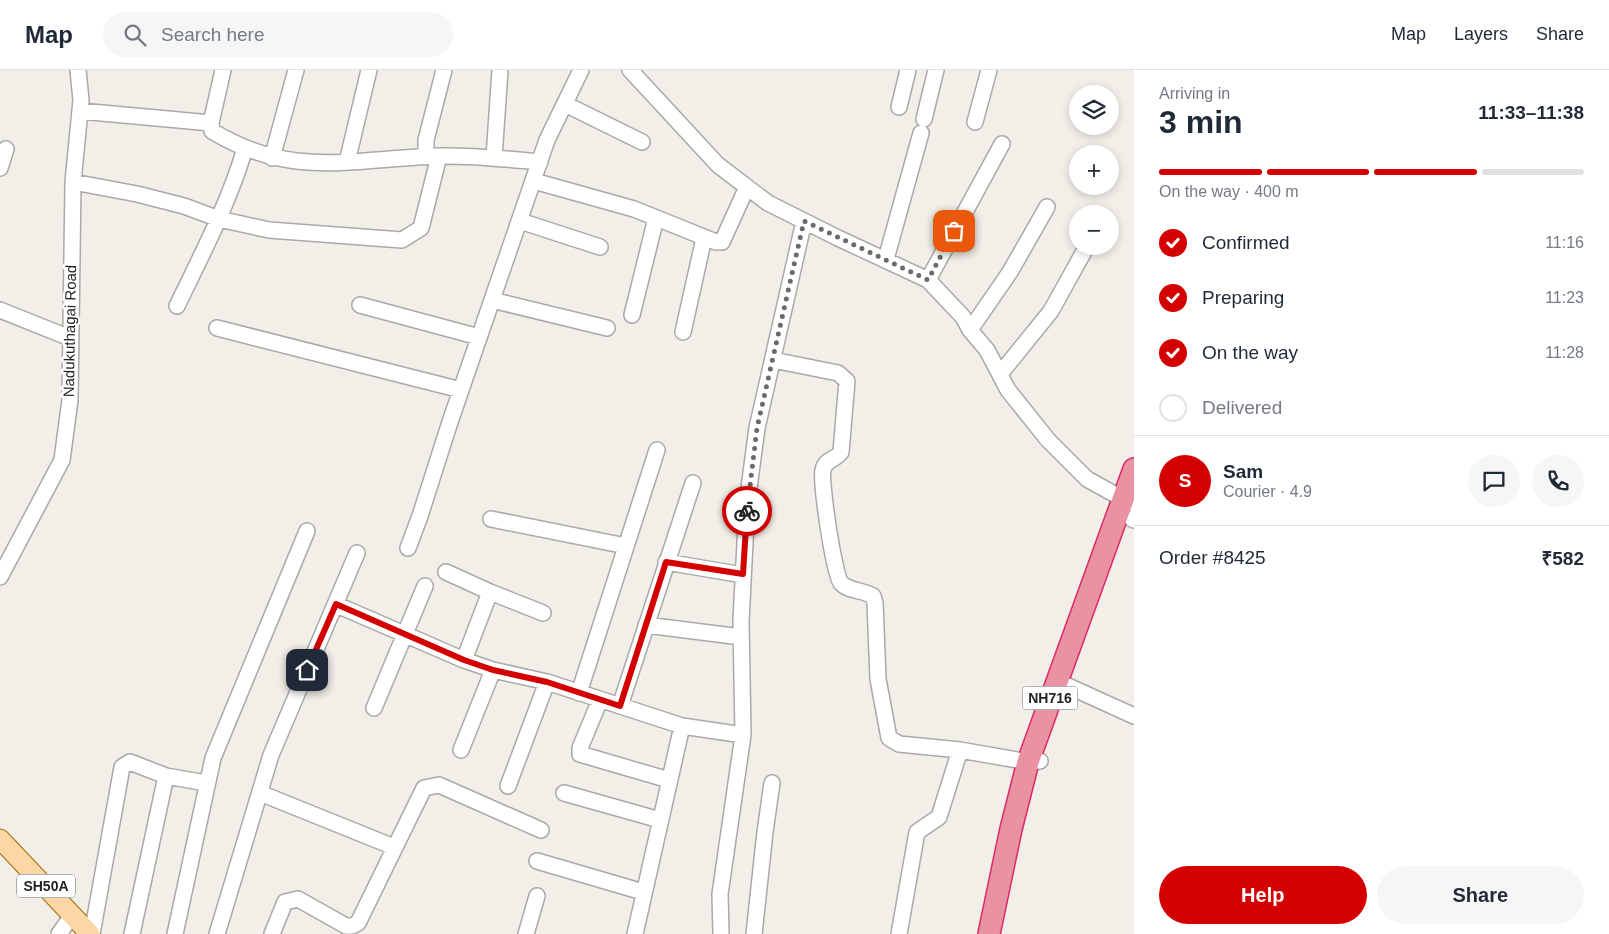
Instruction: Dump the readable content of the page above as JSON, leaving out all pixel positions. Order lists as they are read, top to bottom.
{
  "streets": {
    "highway": ["NH716"],
    "main road": ["SH50A"],
    "street": ["Nadukuthagai Road"]
  },
  "page": {
    "header": "Map",
    "search": "Search here",
    "nav": ["Map", "Layers", "Share"],
    "heading": ["3 min", "Arriving in", "11:33–11:38"],
    "panel": [
      "Sam",
      "Courier · 4.9",
      "Order #8425",
      "₹582"
    ],
    "map_buttons": ["+", "−"],
    "bar": "On the way · 400 m",
    "list": [
      ["Confirmed", "11:16"],
      ["Preparing", "11:23"],
      ["On the way", "11:28"],
      "Delivered"
    ],
    "round": "S",
    "buttons": ["Help", "Share"]
  }
}
